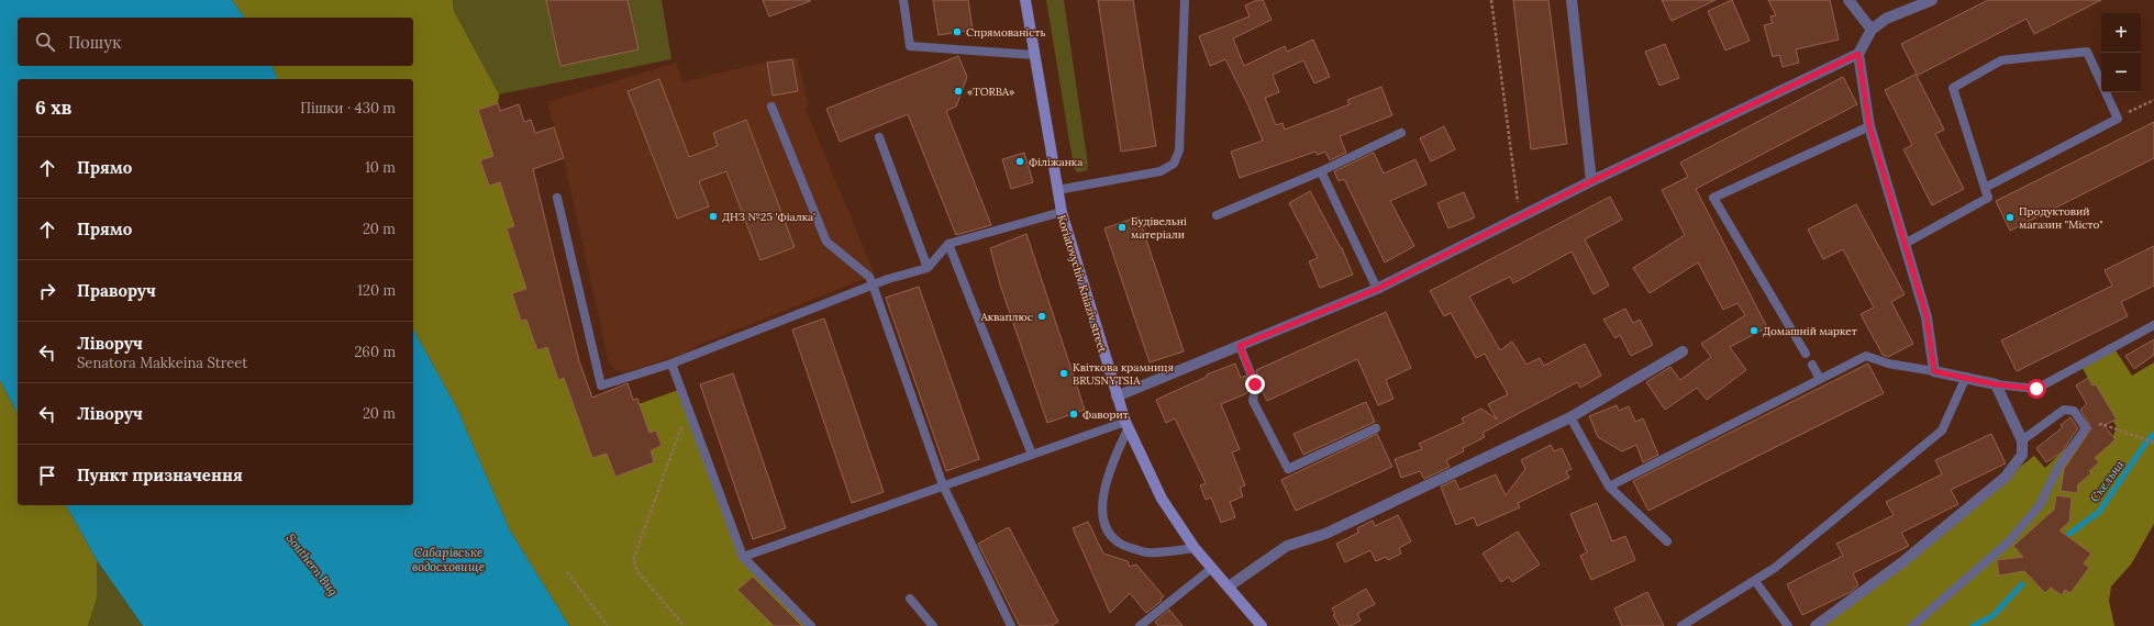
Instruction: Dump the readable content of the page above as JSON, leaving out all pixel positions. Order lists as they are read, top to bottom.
{
  "streets": {
    "main road": ["Koriatovychiv Kniaziv street"]
  },
  "water": ["Скельна", "Сабарівське водосховище", "Southern Bug"],
  "places": [
    "Спрямованість",
    "«TORBA»",
    "Філіжанка",
    "ДНЗ №25 'Фіалка'",
    "Продуктовий магазин \"Місто\"",
    "Будівельні матеріали",
    "Акваплюс",
    "Домашній маркет",
    "Квіткова крамниця BRUSNYTSIA",
    "Фаворит"
  ],
  "page": {
    "map_buttons": ["+", "−"],
    "search": "Пошук",
    "heading": ["6 хв", "Пішки · 430 m"],
    "list": [
      ["Прямо", "10 m"],
      ["Прямо", "20 m"],
      ["Праворуч", "120 m"],
      ["Ліворуч", "Senatora Makkeina Street", "260 m"],
      ["Ліворуч", "20 m"],
      "Пункт призначення"
    ]
  }
}
